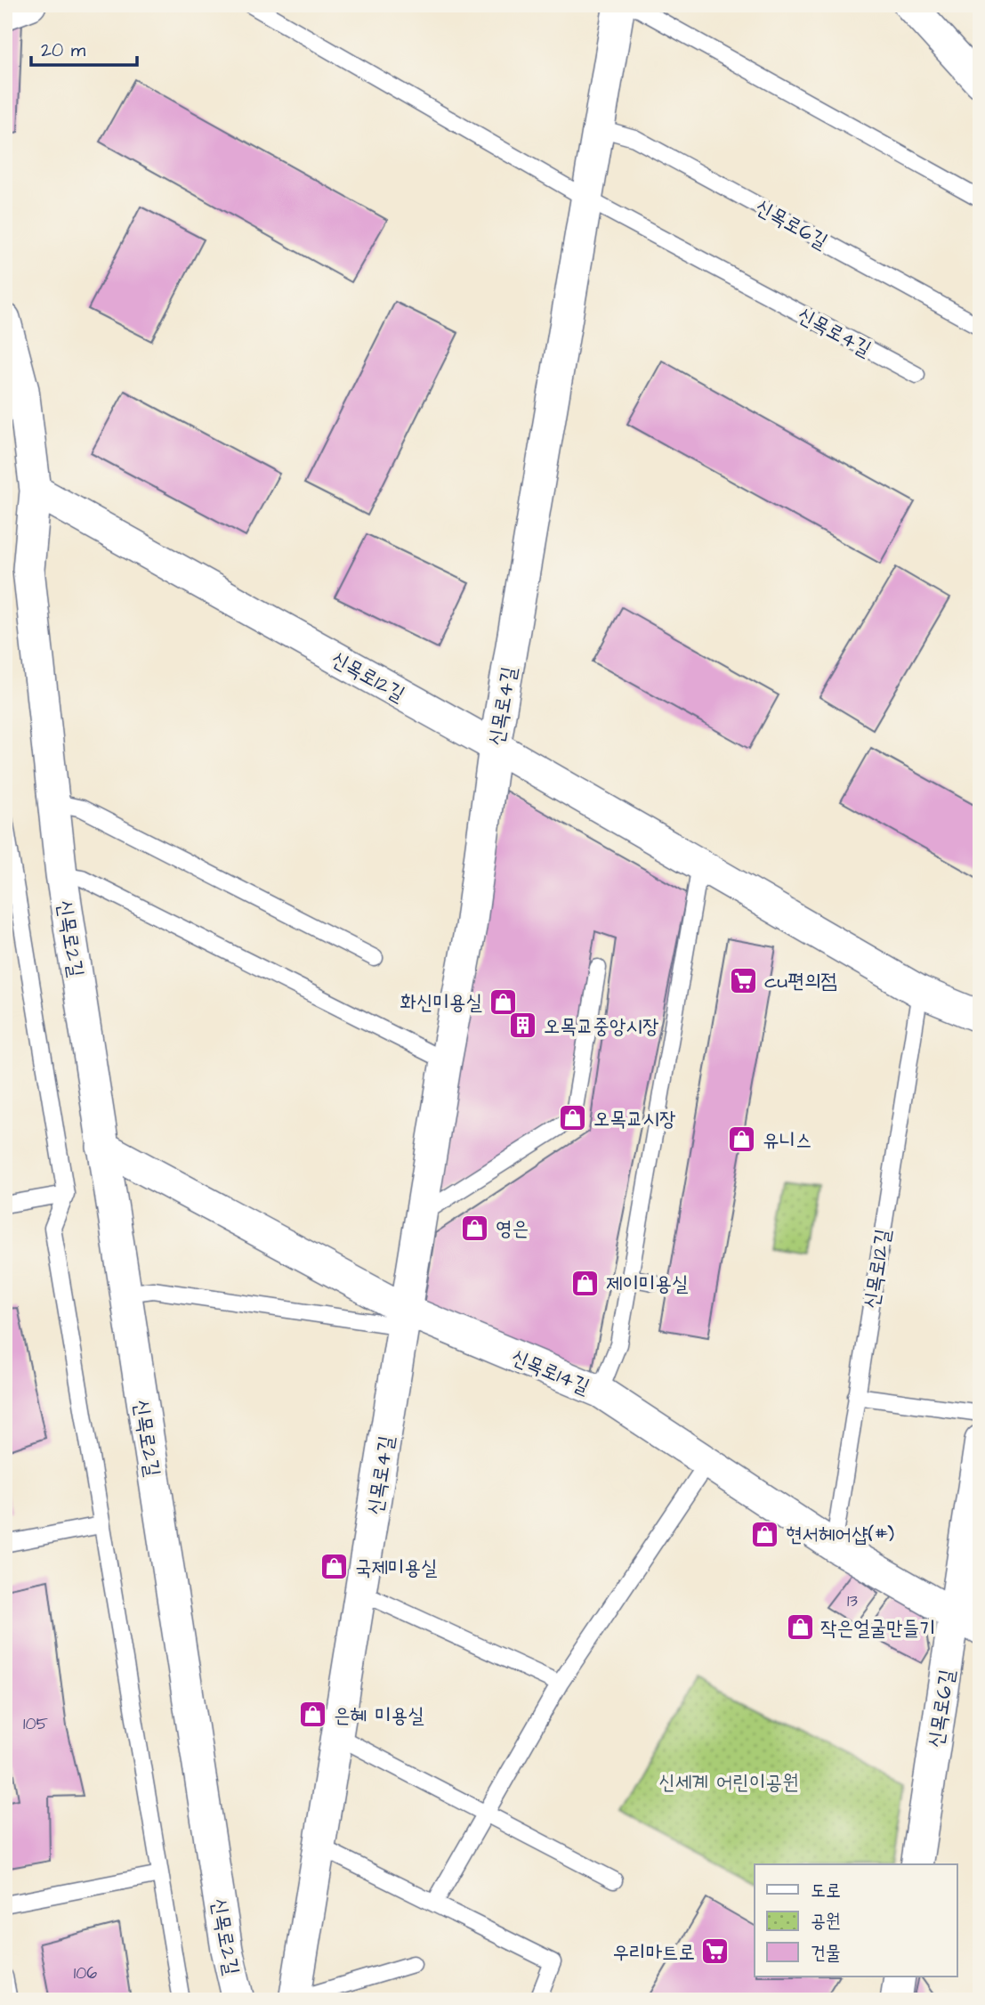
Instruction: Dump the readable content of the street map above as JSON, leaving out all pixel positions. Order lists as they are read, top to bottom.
{
  "streets": {
    "street": [
      "신목로6길",
      "신목로4길",
      "신목로12길",
      "신목로2길",
      "신목로14길"
    ]
  },
  "crossings": [
    ["신목로6길", "신목로4길"],
    ["신목로6길", "신목로14길"],
    ["신목로4길", "신목로12길"],
    ["신목로4길", "신목로2길"],
    ["신목로4길", "신목로14길"],
    ["신목로12길", "신목로2길"],
    ["신목로12길", "신목로14길"],
    ["신목로2길", "신목로14길"]
  ],
  "parks": ["신세계 어린이공원"],
  "places": {
    "supermarket": ["cu편의점", "우리마트로"],
    "shop": [
      "화신미용실",
      "오목교시장",
      "유니스",
      "영은",
      "제이미용실",
      "현서헤어샵(#)",
      "국제미용실",
      "작은얼굴만들기",
      "은혜 미용실"
    ],
    "building": ["오목교중앙시장"]
  },
  "house_numbers": ["13", "105", "106"],
  "legend": ["도로", "공원", "건물"],
  "scale_bar": "20 m"
}
